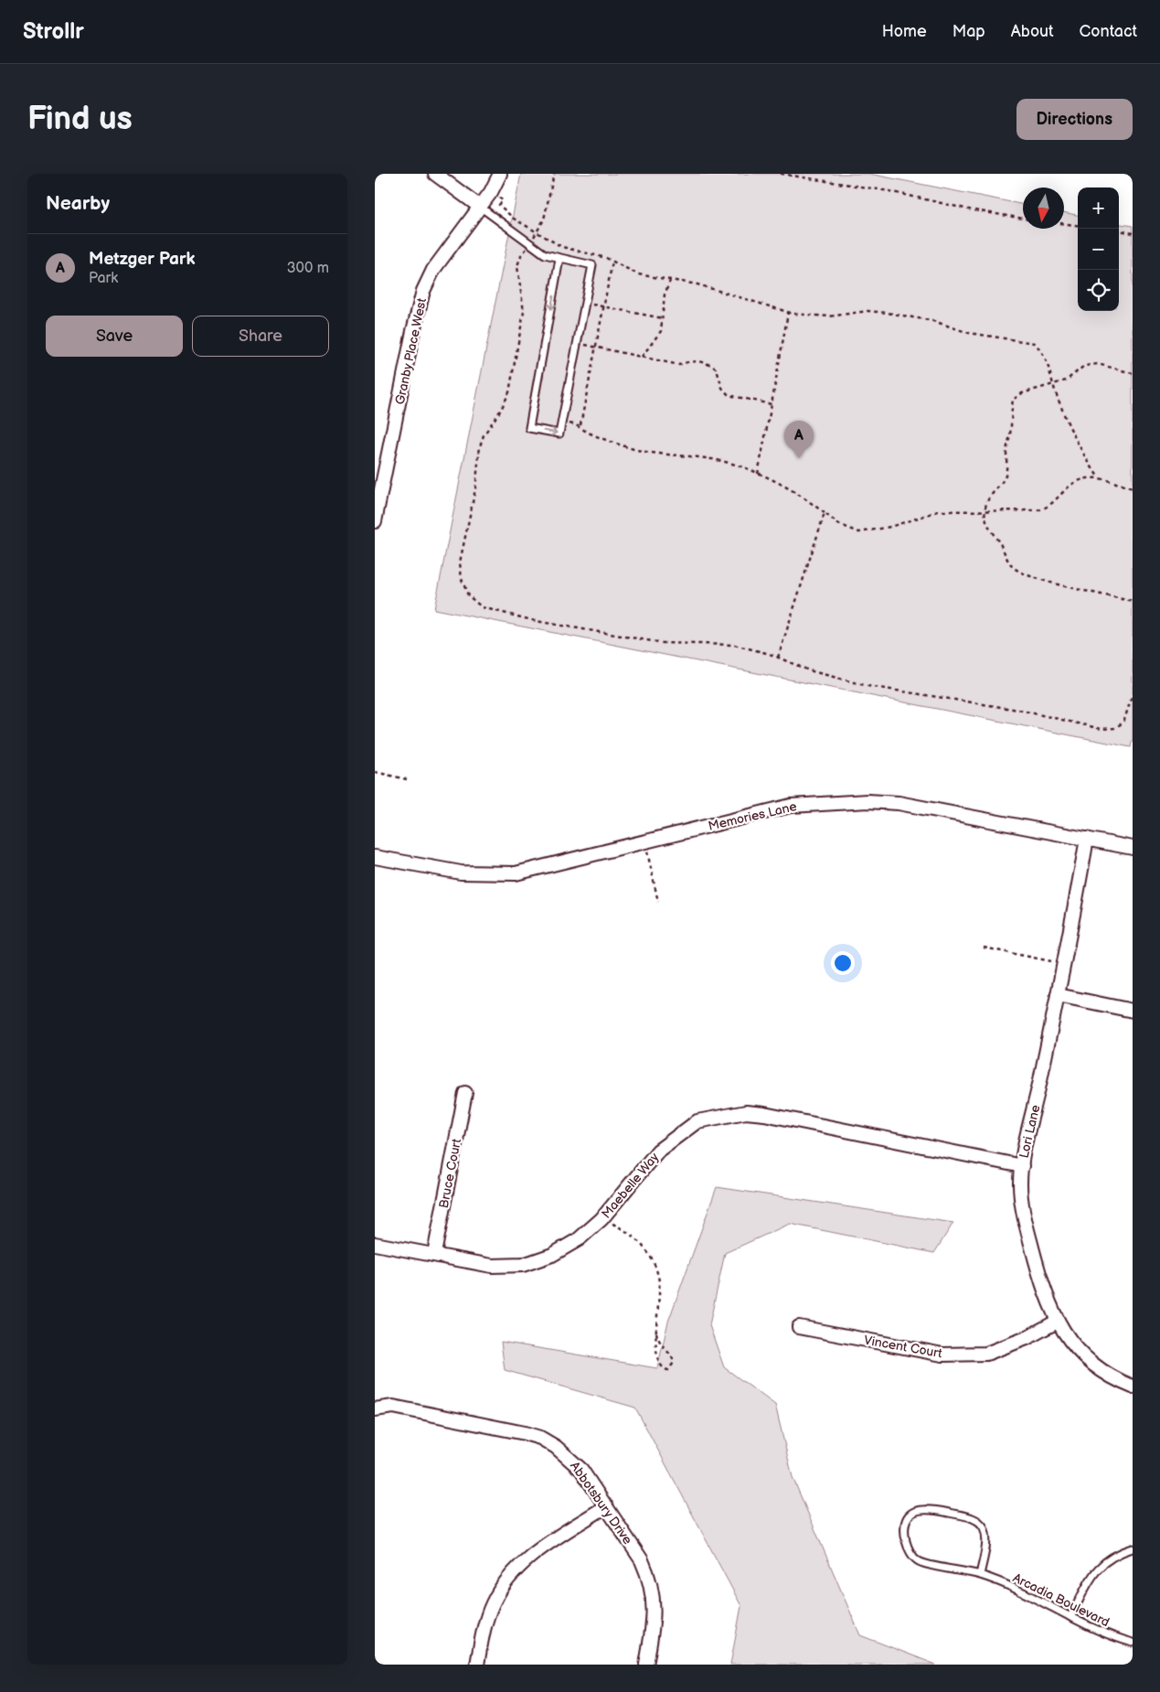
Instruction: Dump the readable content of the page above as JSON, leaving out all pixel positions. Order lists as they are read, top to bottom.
{
  "streets": {
    "street": [
      "Granby Place West",
      "Memories Lane",
      "Lori Lane",
      "Bruce Court",
      "Maebelle Way",
      "Vincent Court",
      "Abbotsbury Drive"
    ],
    "lane": ["Arcadia Boulevard"]
  },
  "crossings": [
    ["Memories Lane", "Lori Lane"],
    ["Lori Lane", "Maebelle Way"],
    ["Lori Lane", "Vincent Court"],
    ["Bruce Court", "Maebelle Way"]
  ],
  "north": "bottom",
  "page": {
    "header": "Strollr",
    "nav": [
      "Home",
      "Map",
      "About",
      "Contact"
    ],
    "buttons": [
      "Directions",
      ["Save", "Share"]
    ],
    "title": "Find us",
    "heading": "Nearby",
    "map_buttons": ["+", "−"],
    "list": [
      {
        "mark": "A",
        "name": "Metzger Park",
        "note": "Park",
        "value": "300 m"
      }
    ],
    "pins": "A"
  }
}
